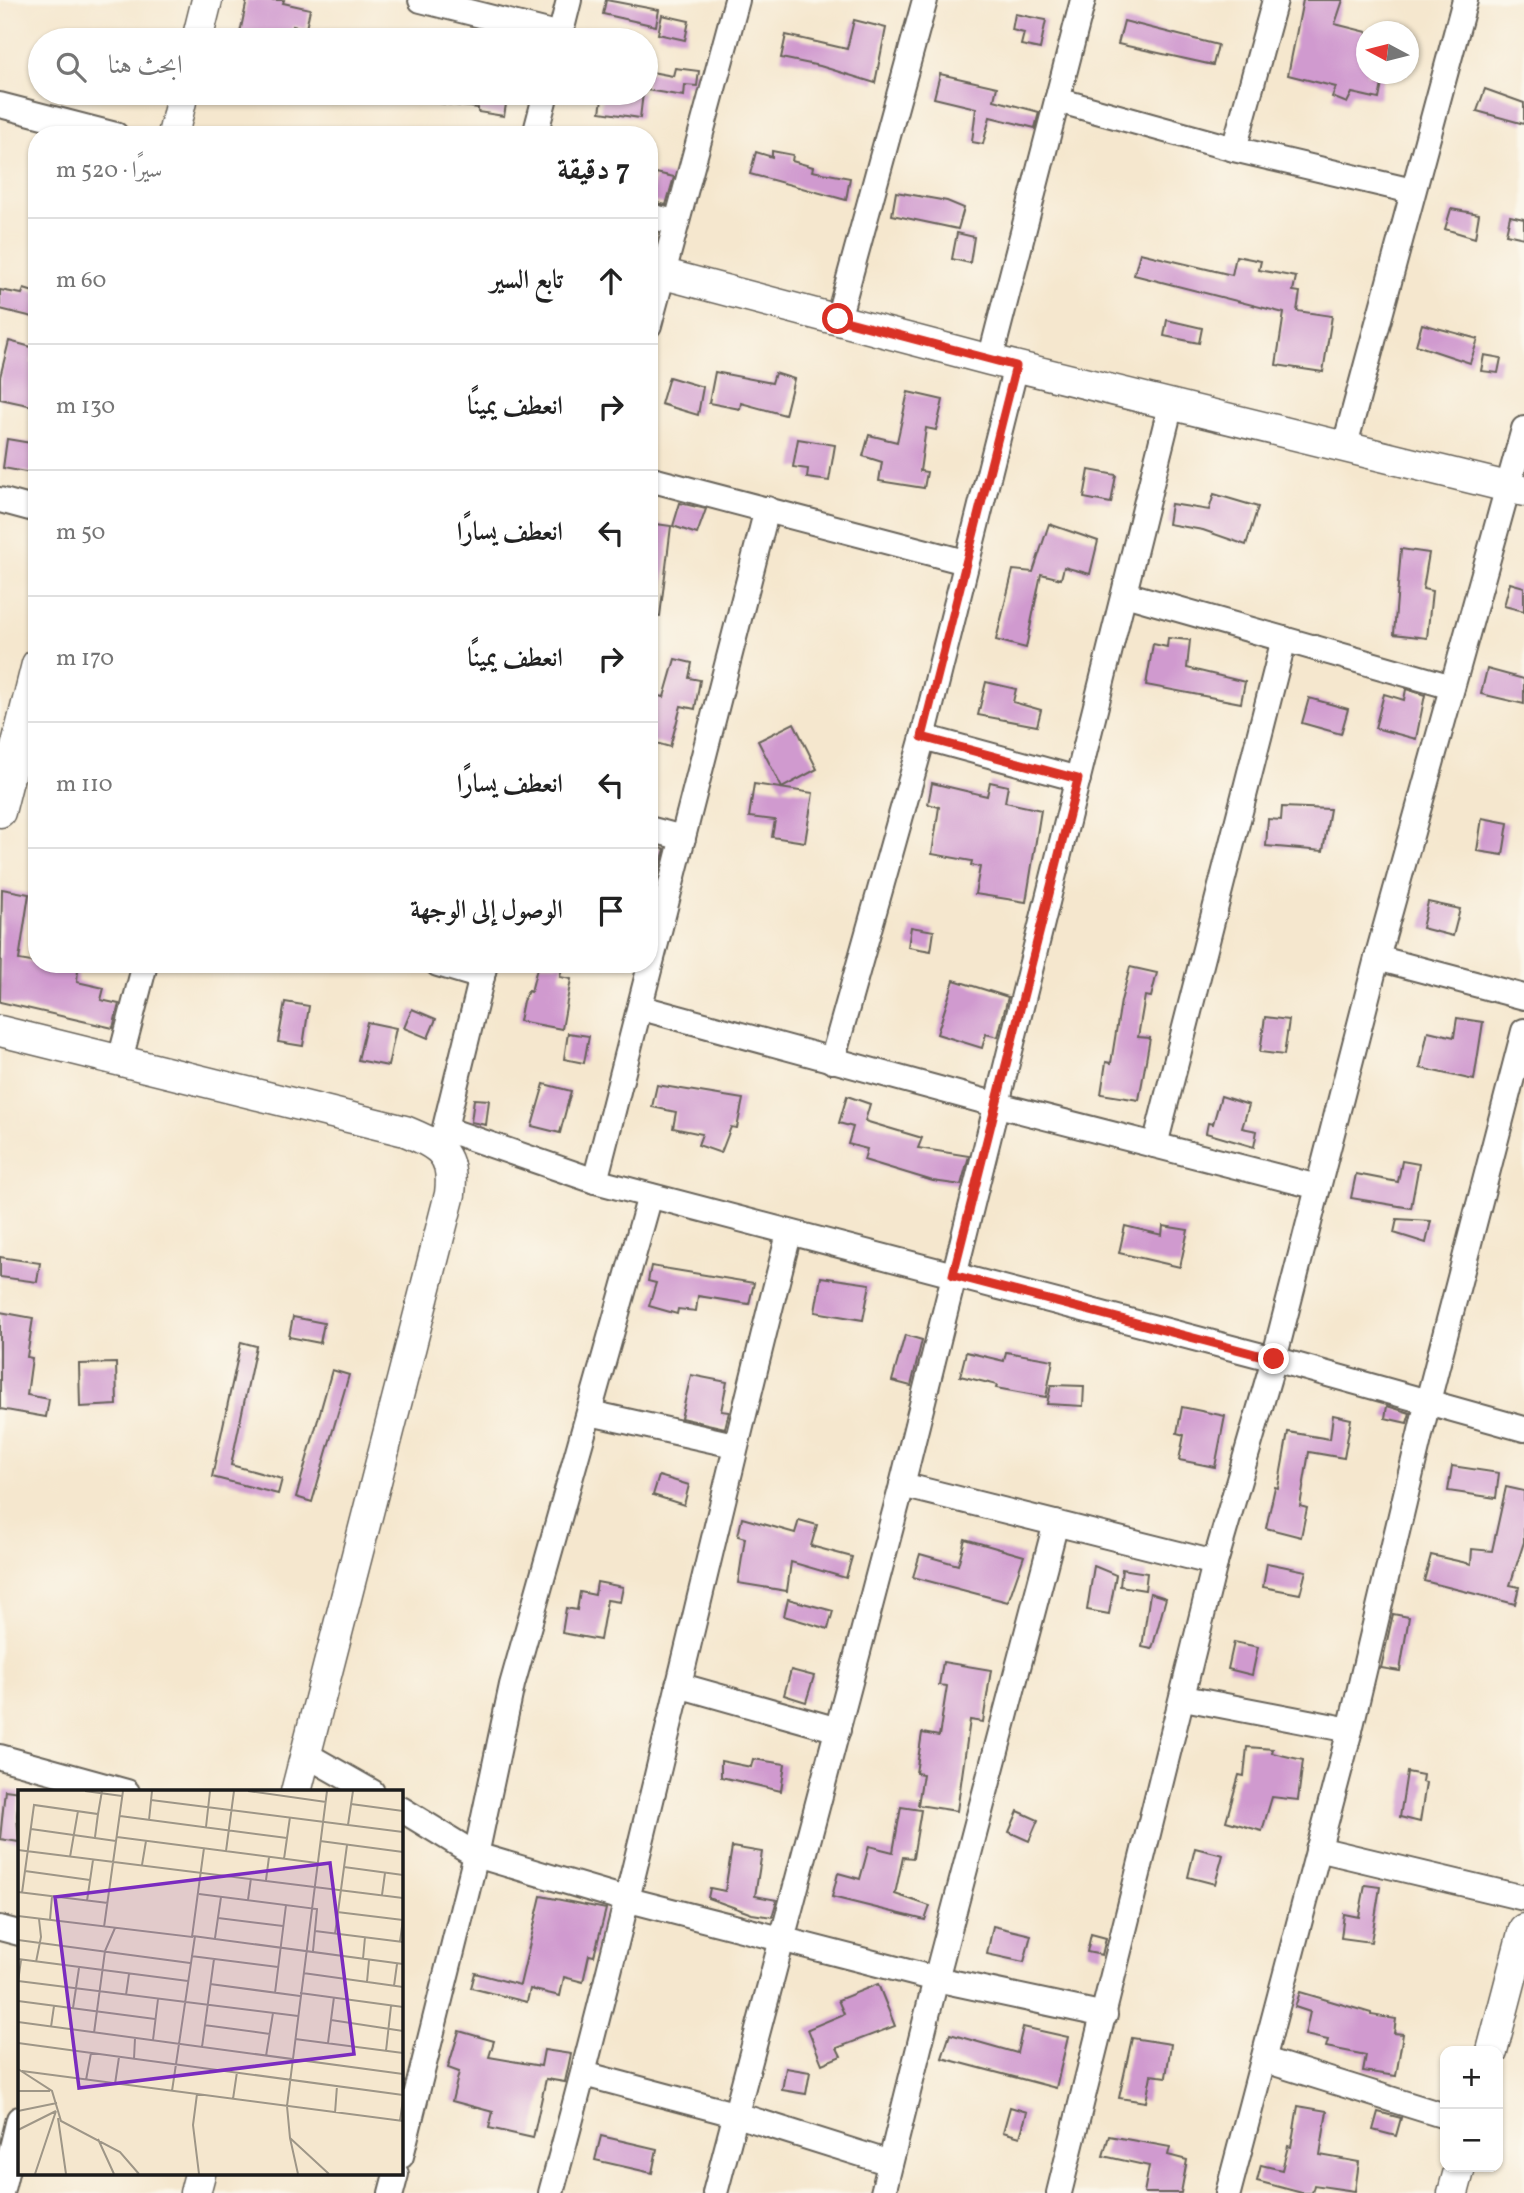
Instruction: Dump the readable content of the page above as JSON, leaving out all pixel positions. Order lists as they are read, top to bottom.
{
  "north": "left",
  "page": {
    "search": "ابحث هنا",
    "heading": ["7 دقيقة", "سيرًا · 520 m"],
    "list": [
      ["تابع السير", "60 m"],
      ["انعطف يمينًا", "130 m"],
      ["انعطف يسارًا", "50 m"],
      ["انعطف يمينًا", "170 m"],
      ["انعطف يسارًا", "110 m"],
      "الوصول إلى الوجهة"
    ],
    "map_buttons": ["+", "−"]
  }
}
